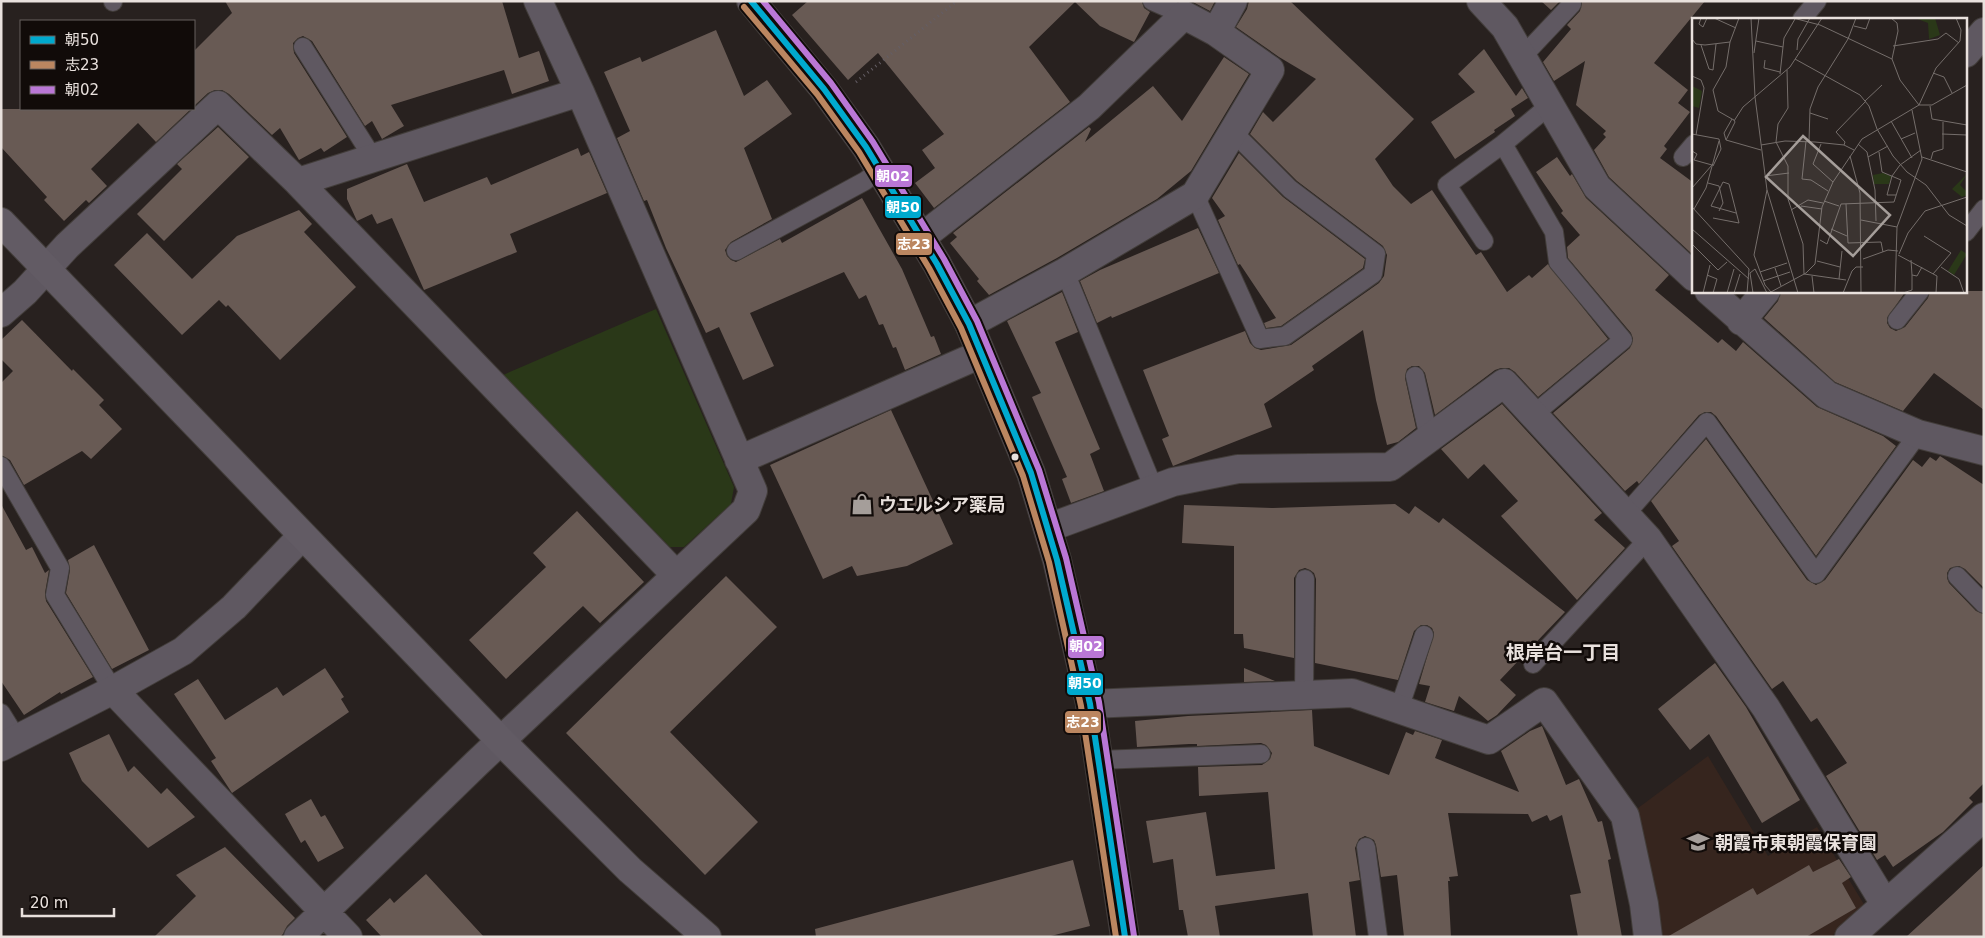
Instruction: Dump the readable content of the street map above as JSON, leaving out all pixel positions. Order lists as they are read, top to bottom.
{
  "districts": ["根岸台一丁目"],
  "places": {
    "shop": ["ウエルシア薬局"],
    "school or university": ["朝霞市東朝霞保育園"]
  },
  "lines": ["transit line 朝50", "transit line 朝02", "transit line 志23"],
  "legend": ["朝50", "志23", "朝02"],
  "scale_bar": "20 m"
}
